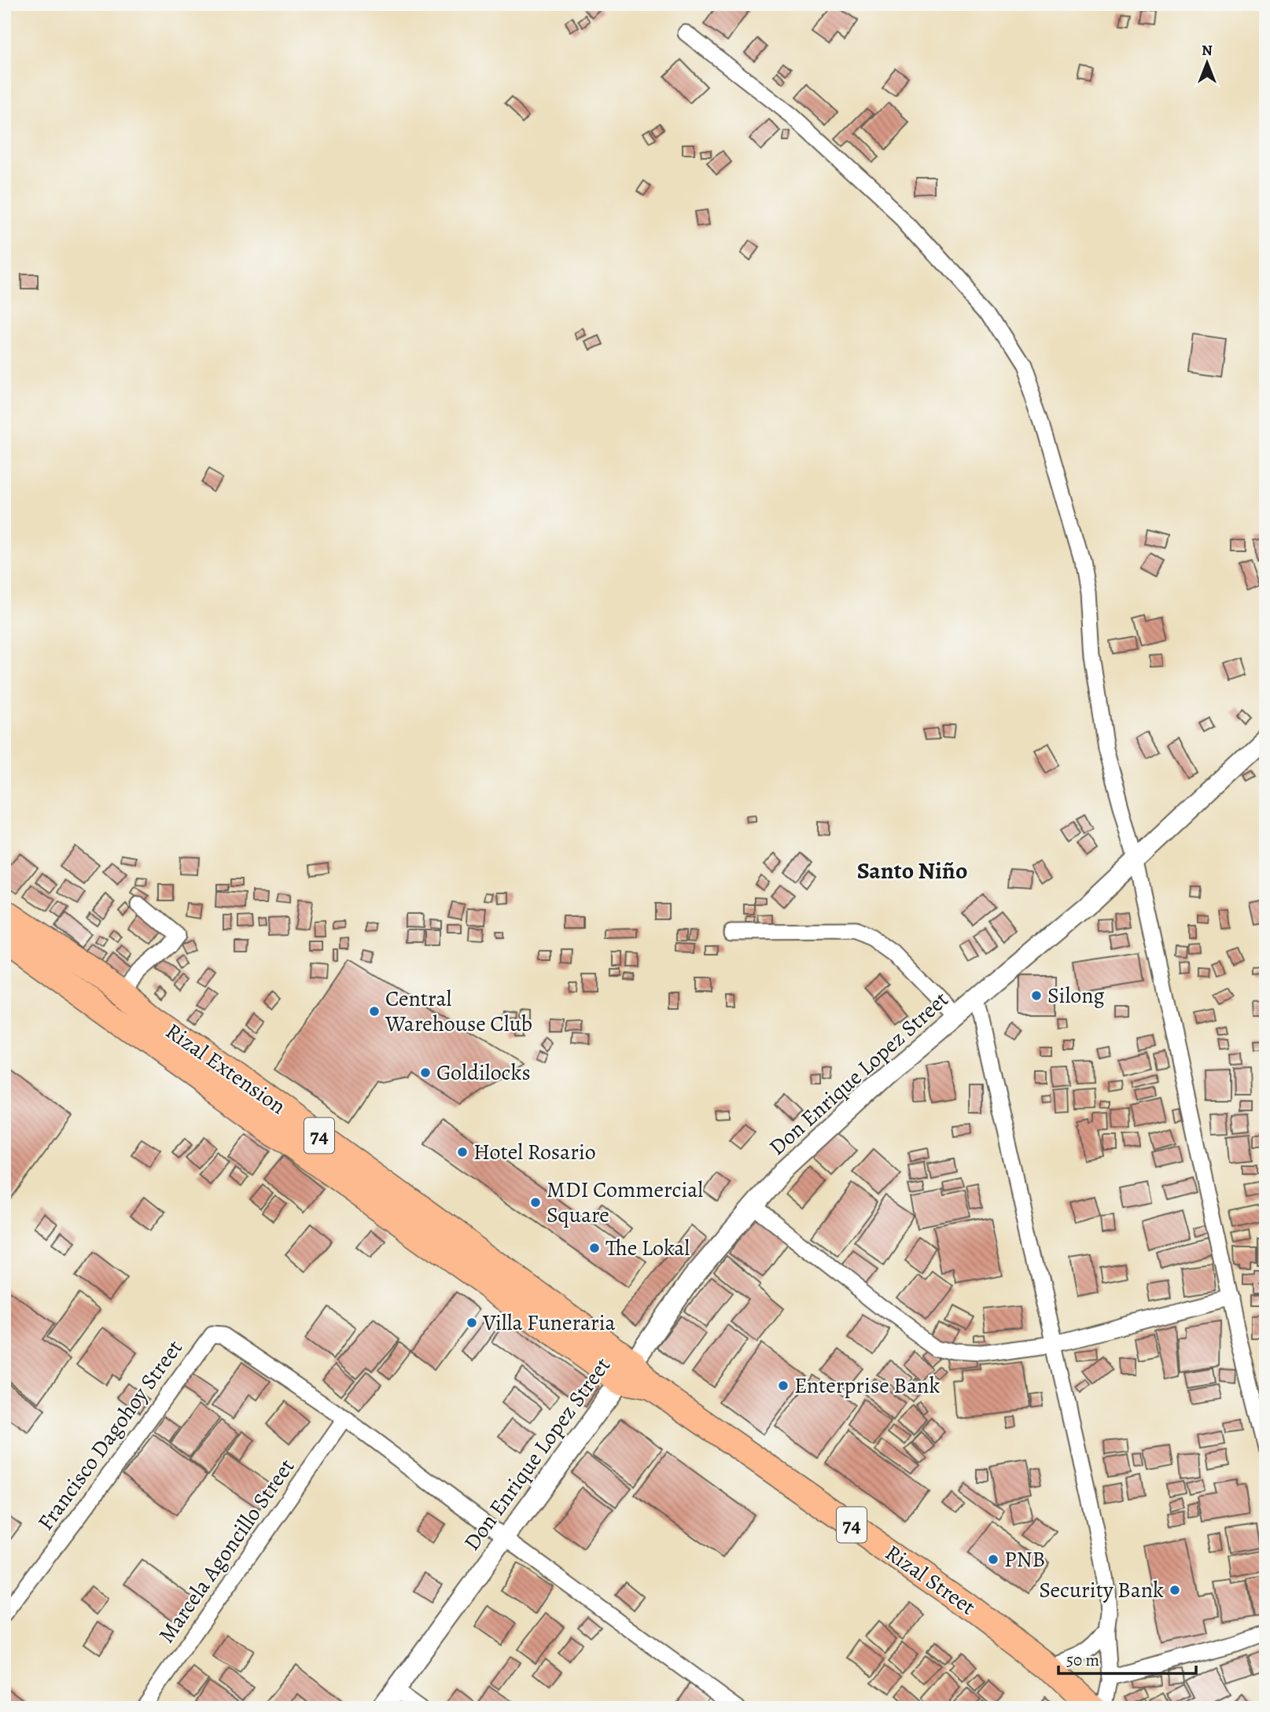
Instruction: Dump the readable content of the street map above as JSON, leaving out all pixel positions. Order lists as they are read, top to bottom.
{
  "streets": {
    "main road": ["Rizal Extension", "74", "Rizal Street"],
    "street": ["Don Enrique Lopez Street", "Francisco Dagohoy Street", "Marcela Agoncillo Street"]
  },
  "crossings": [
    ["Rizal Extension", "Don Enrique Lopez Street"],
    ["Rizal Extension", "Rizal Street"],
    ["Don Enrique Lopez Street", "Rizal Street"],
    ["Francisco Dagohoy Street", "Marcela Agoncillo Street"]
  ],
  "districts": ["Santo Niño"],
  "places": [
    "Silong",
    "Central Warehouse Club",
    "Goldilocks",
    "Hotel Rosario",
    "MDI Commercial Square",
    "The Lokal",
    "Villa Funeraria",
    "Enterprise Bank",
    "PNB",
    "Security Bank"
  ],
  "scale_bar": "50 m",
  "north": "top"
}
